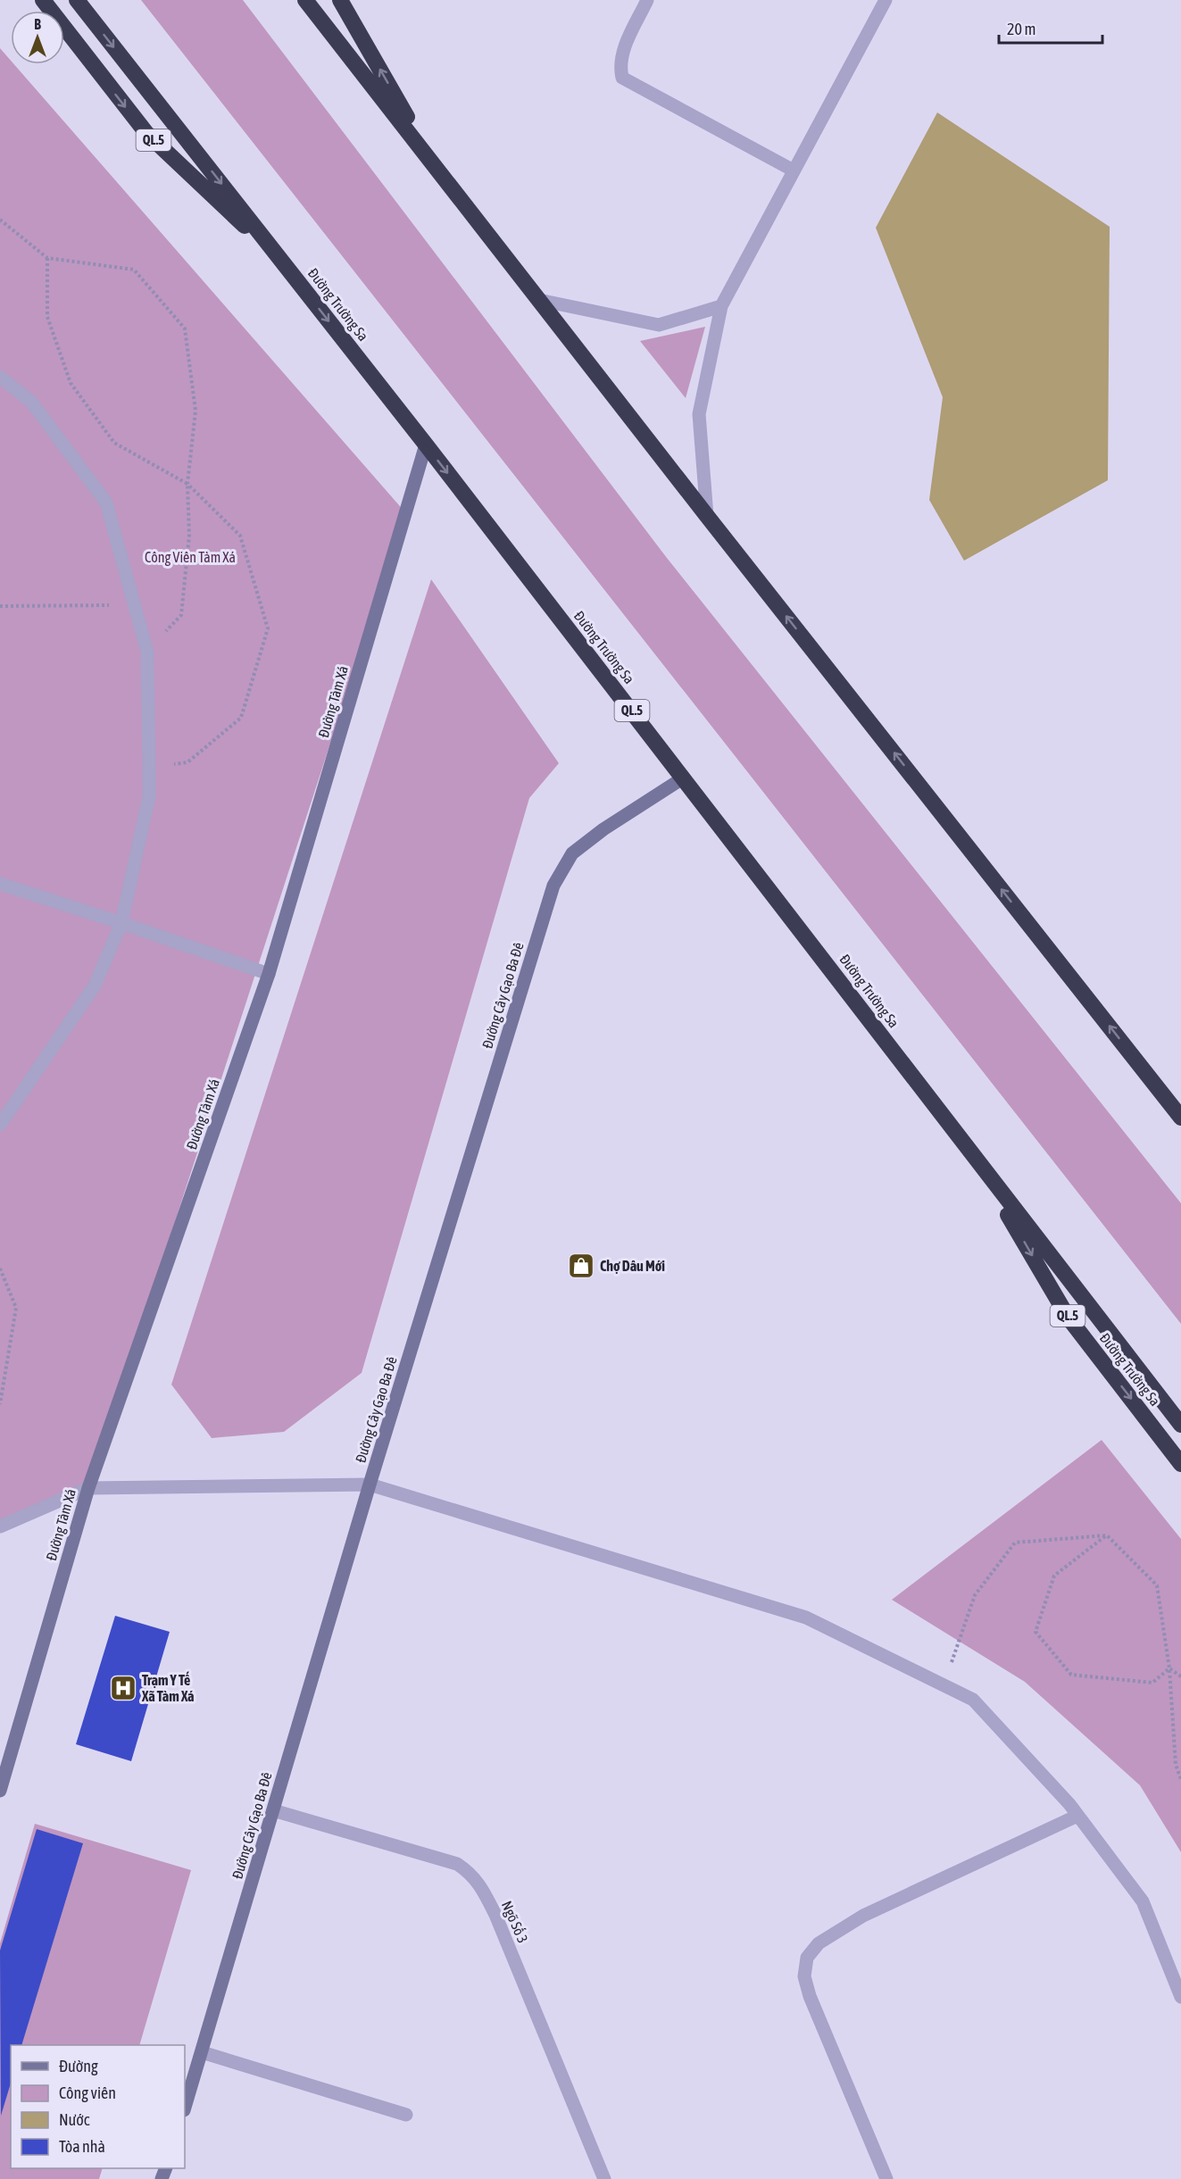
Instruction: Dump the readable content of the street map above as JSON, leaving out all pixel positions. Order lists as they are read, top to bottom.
{
  "streets": {
    "highway": ["QL.5", "Đường Trường Sa"],
    "street": ["Đường Tàm Xá", "Đường Cây Gạo Ba Đê", "Ngõ Số 3"]
  },
  "crossings": [
    ["Đường Trường Sa", "Đường Tàm Xá"],
    ["Đường Trường Sa", "Đường Cây Gạo Ba Đê"],
    ["Đường Cây Gạo Ba Đê", "Ngõ Số 3"]
  ],
  "one_way": ["Đường Trường Sa"],
  "parks": ["Công Viên Tàm Xá"],
  "places": {
    "shop": ["Chợ Dâu Mới"],
    "hospital": ["Trạm Y Tế Xã Tàm Xá"]
  },
  "legend": [
    "Đường",
    "Công viên",
    "Nước",
    "Tòa nhà"
  ],
  "scale_bar": "20 m",
  "north": "top"
}
